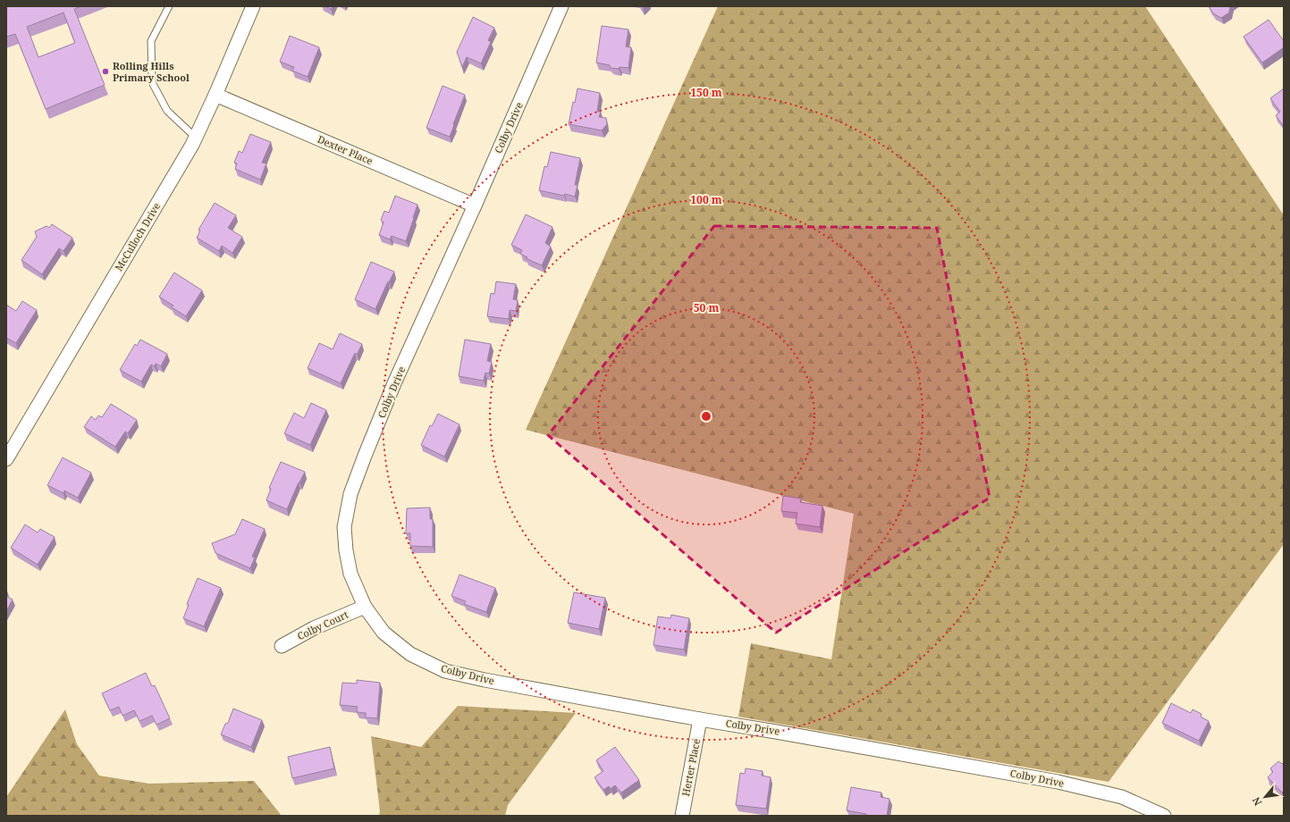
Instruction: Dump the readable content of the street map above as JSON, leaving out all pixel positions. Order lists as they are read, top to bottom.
{
  "streets": {
    "street": [
      "Colby Drive",
      "Dexter Place",
      "McCulloch Drive",
      "Colby Court",
      "Herter Place"
    ]
  },
  "crossings": [
    ["Colby Drive", "Dexter Place"],
    ["Colby Drive", "Colby Court"],
    ["Colby Drive", "Herter Place"],
    ["Dexter Place", "McCulloch Drive"]
  ],
  "places": ["Rolling Hills Primary School"],
  "north": "bottom left",
  "rings": ["150 m", "100 m", "50 m"]
}
